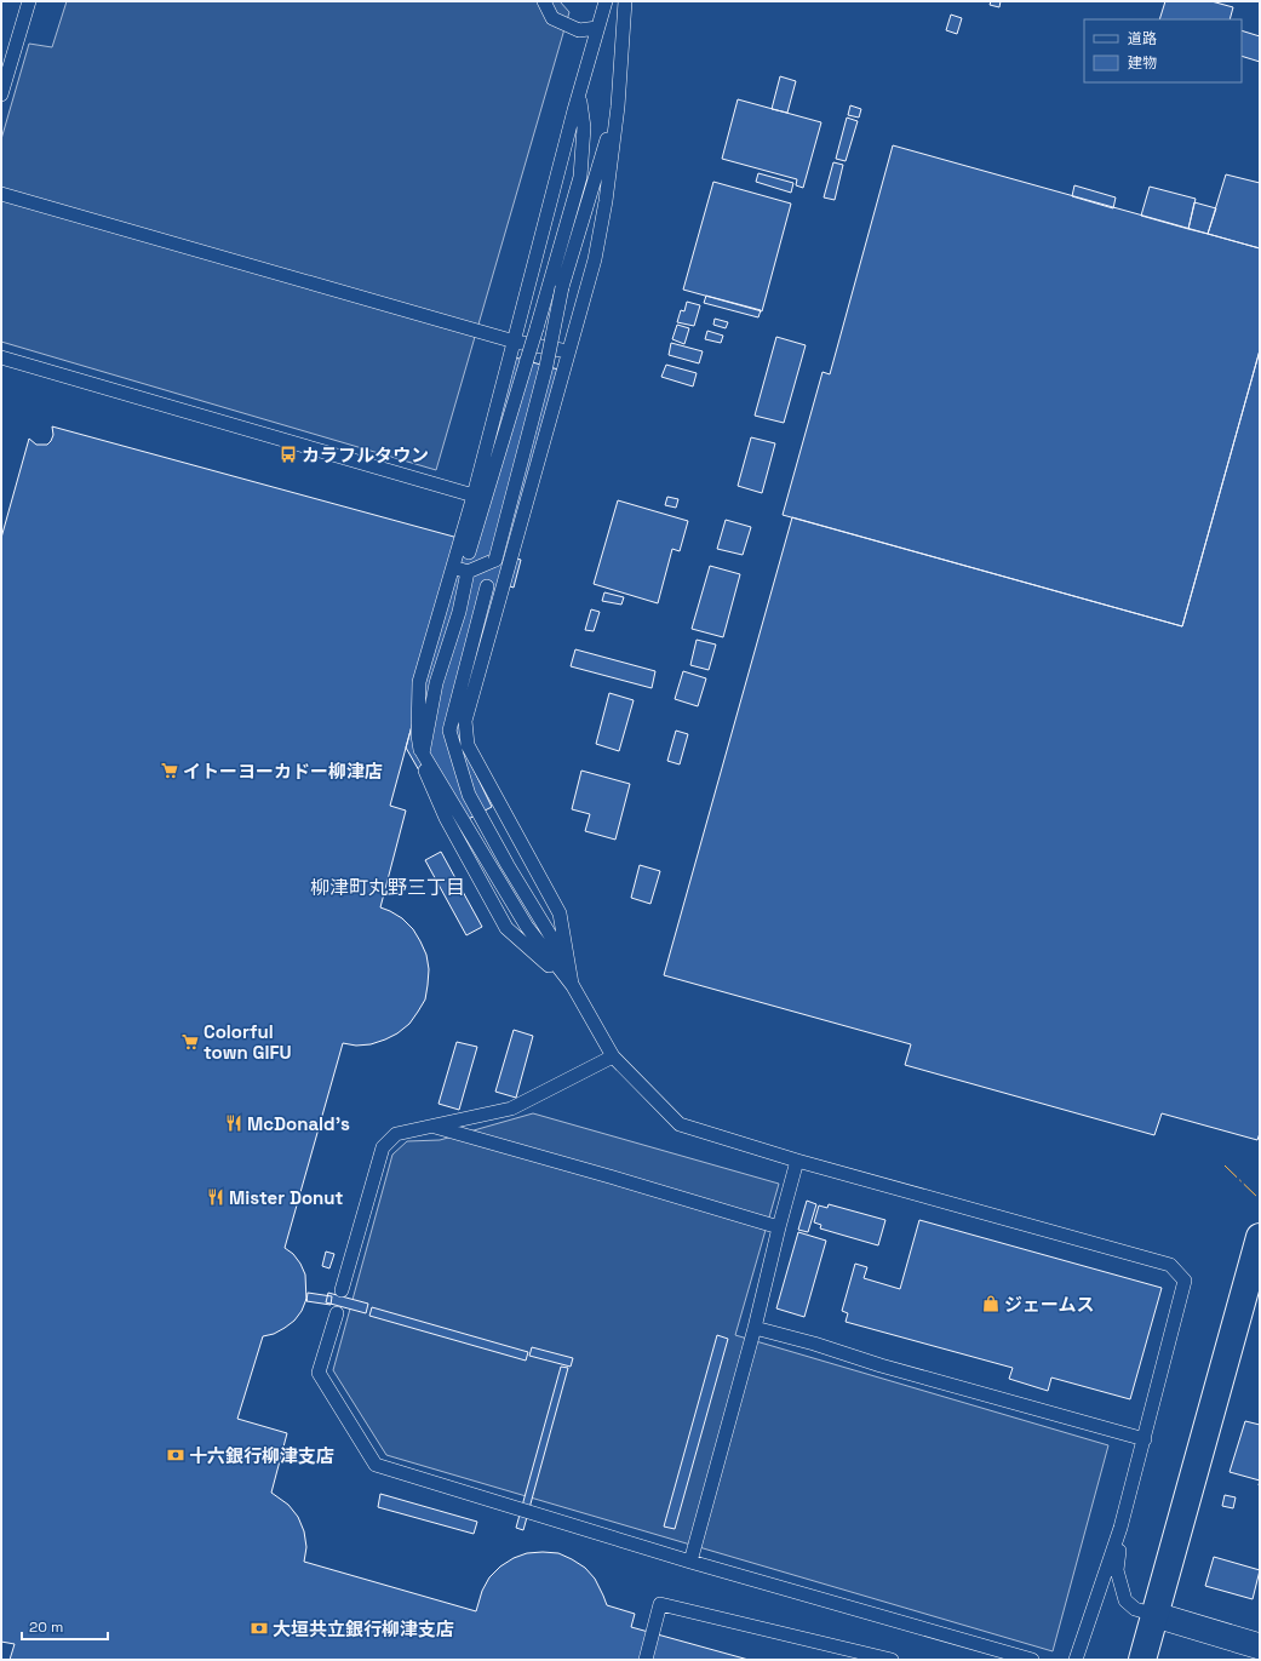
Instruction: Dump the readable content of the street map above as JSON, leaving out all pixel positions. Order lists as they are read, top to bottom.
{
  "districts": ["柳津町丸野三丁目"],
  "places": {
    "bus stop": ["カラフルタウン"],
    "supermarket": ["イトーヨーカドー柳津店", "Colorful town GIFU"],
    "restaurant": ["McDonald's", "Mister Donut"],
    "shop": ["ジェームス"],
    "bank": ["十六銀行柳津支店", "大垣共立銀行柳津支店"]
  },
  "legend": ["道路", "建物"],
  "scale_bar": "20 m"
}
